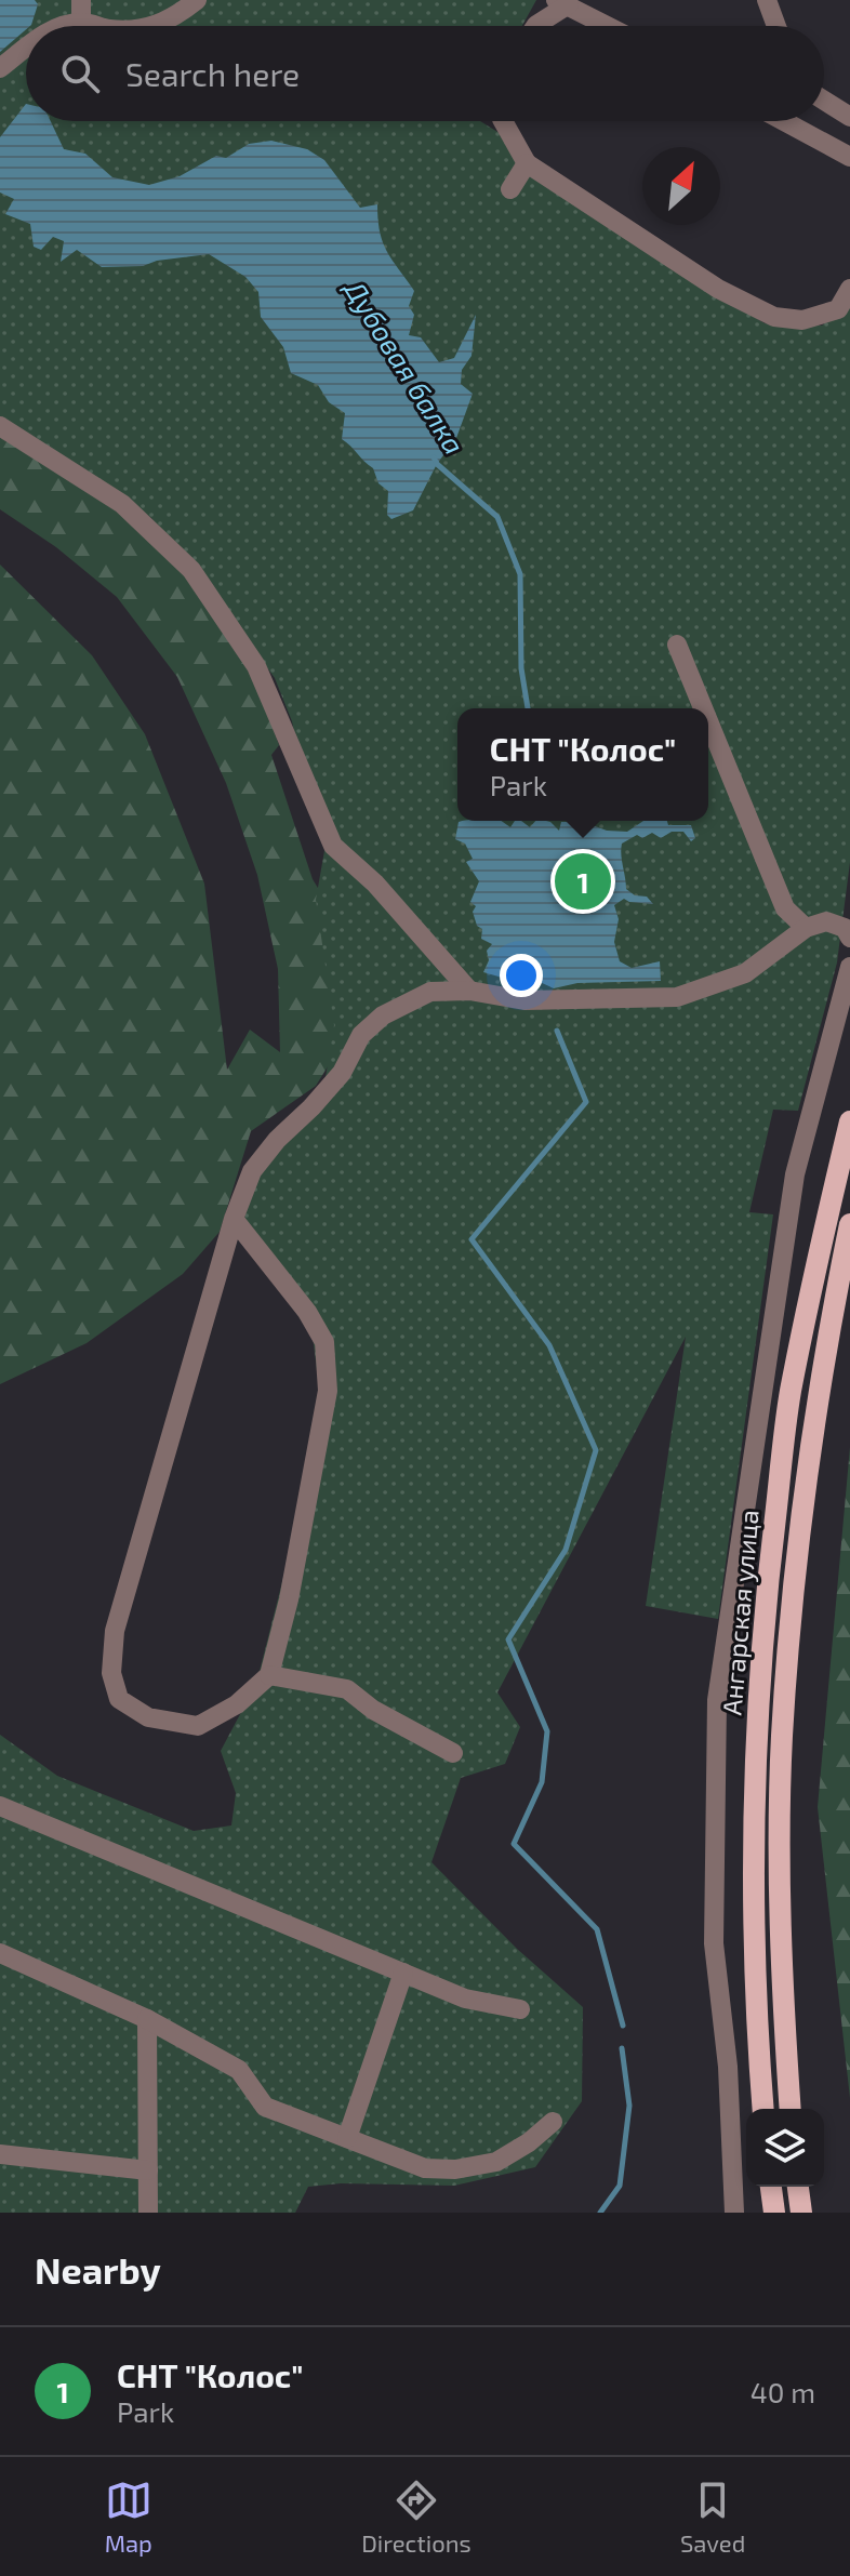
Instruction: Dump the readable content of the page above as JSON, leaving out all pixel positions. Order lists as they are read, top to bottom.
{
  "streets": {
    "main road": ["Ангарская улица"]
  },
  "water": ["Дубовая балка"],
  "north": "top right",
  "page": {
    "search": "Search here",
    "popup": ["СНТ \"Колос\"", "Park"],
    "pins": "1",
    "heading": "Nearby",
    "list": [
      {
        "mark": "1",
        "name": "СНТ \"Колос\"",
        "note": "Park",
        "value": "40 m"
      }
    ],
    "nav": ["Map", "Directions", "Saved"]
  }
}
